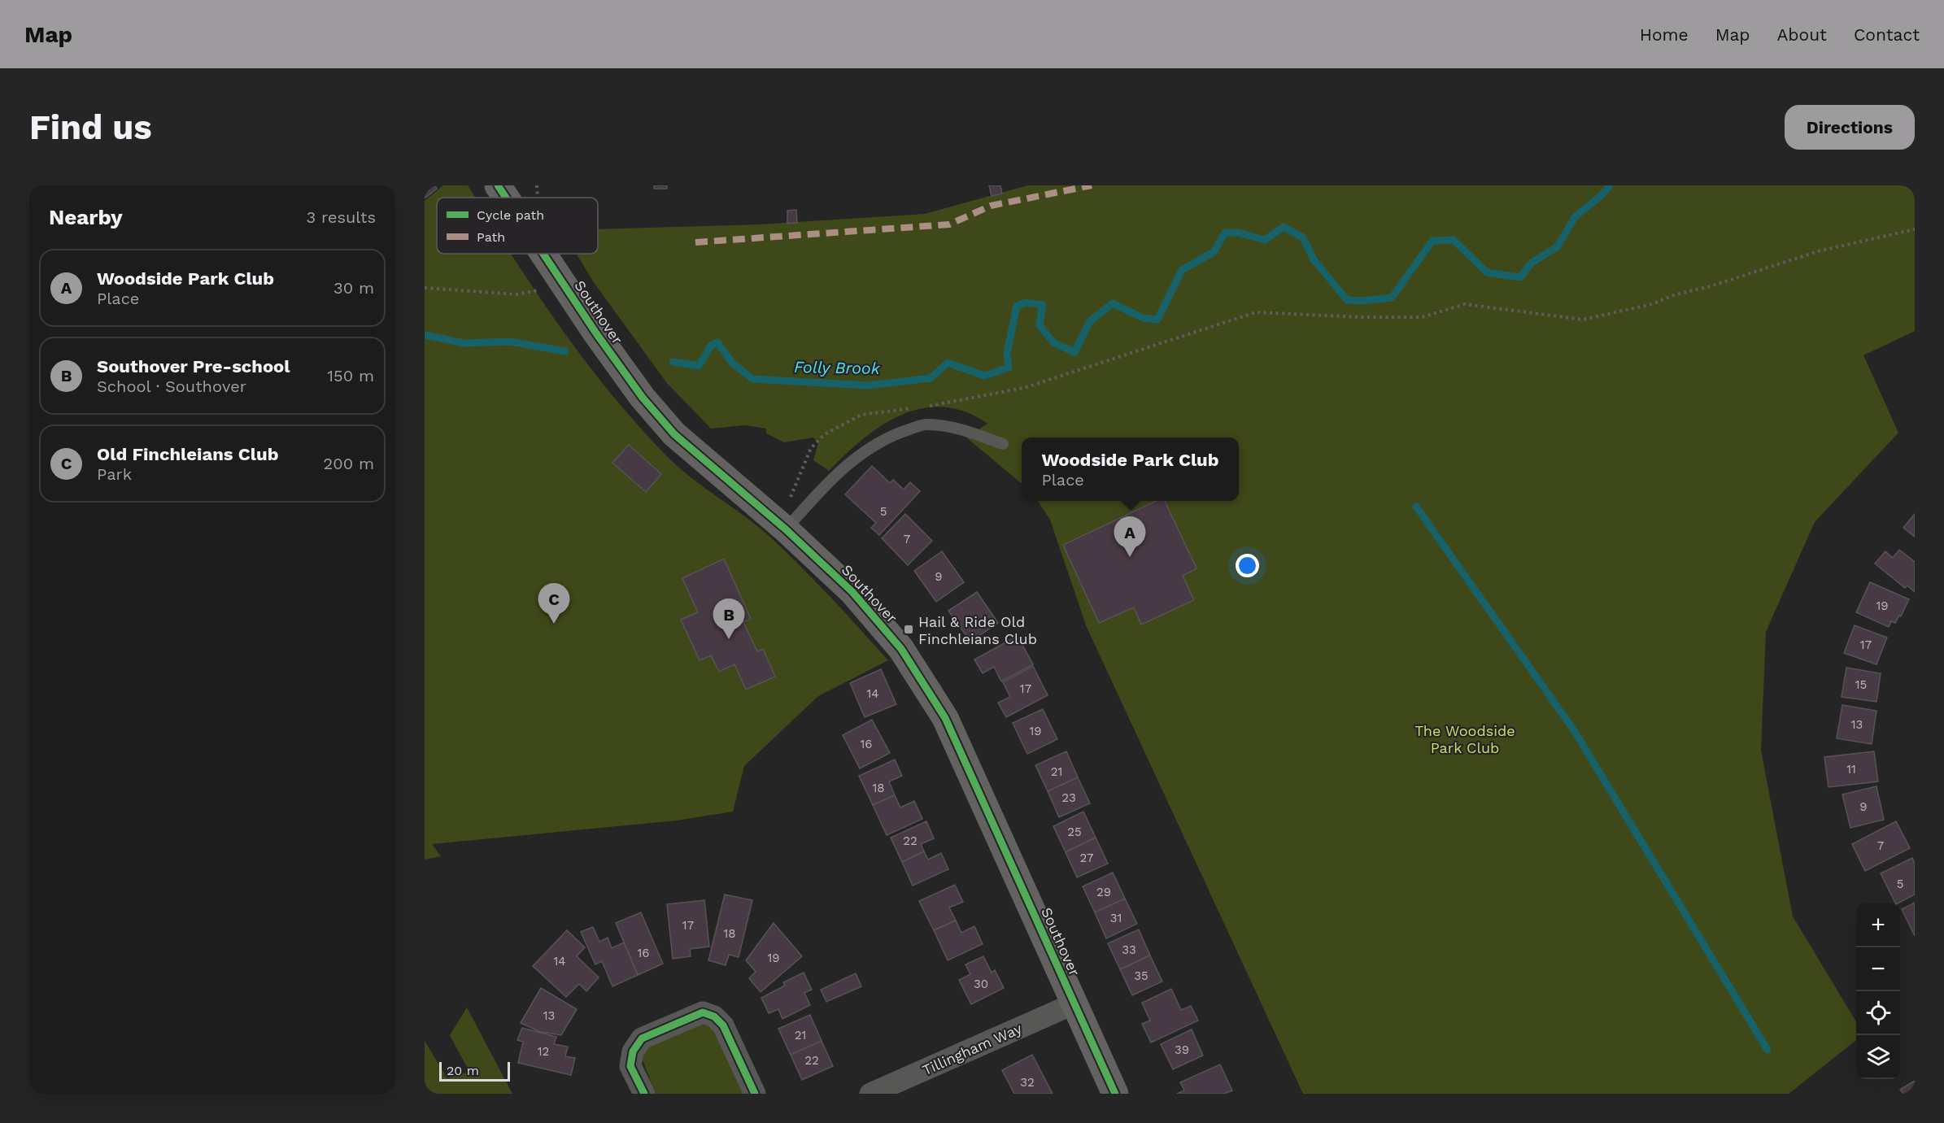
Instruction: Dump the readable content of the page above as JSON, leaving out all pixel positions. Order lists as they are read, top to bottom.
{
  "streets": {
    "street": ["Southover", "Tillingham Way"]
  },
  "crossings": [
    ["Southover", "Tillingham Way"]
  ],
  "water": ["Folly Brook"],
  "parks": ["The Woodside Park Club"],
  "places": {
    "transit": ["Hail & Ride Old Finchleians Club"]
  },
  "house_numbers": [
    "5",
    "7",
    "9",
    "19",
    "17",
    "15",
    "17",
    "14",
    "13",
    "19",
    "16",
    "11",
    "21",
    "18",
    "23",
    "9",
    "25",
    "22",
    "7",
    "27",
    "5",
    "29",
    "31",
    "17",
    "18",
    "33",
    "16",
    "19",
    "14",
    "35",
    "30",
    "13",
    "21",
    "39",
    "12",
    "22",
    "32"
  ],
  "legend": ["Cycle path", "Path"],
  "scale_bar": "20 m",
  "page": {
    "header": "Map",
    "nav": [
      "Home",
      "Map",
      "About",
      "Contact"
    ],
    "buttons": "Directions",
    "title": "Find us",
    "heading": ["Nearby", "3 results"],
    "list": [
      {
        "mark": "A",
        "name": "Woodside Park Club",
        "note": "Place",
        "value": "30 m"
      },
      {
        "mark": "B",
        "name": "Southover Pre-school",
        "note": "School · Southover",
        "value": "150 m"
      },
      {
        "mark": "C",
        "name": "Old Finchleians Club",
        "note": "Park",
        "value": "200 m"
      }
    ],
    "popup": ["Woodside Park Club", "Place"],
    "pins": ["A", "C", "B"],
    "map_buttons": ["+", "−"],
    "scale": "20 m"
  }
}
